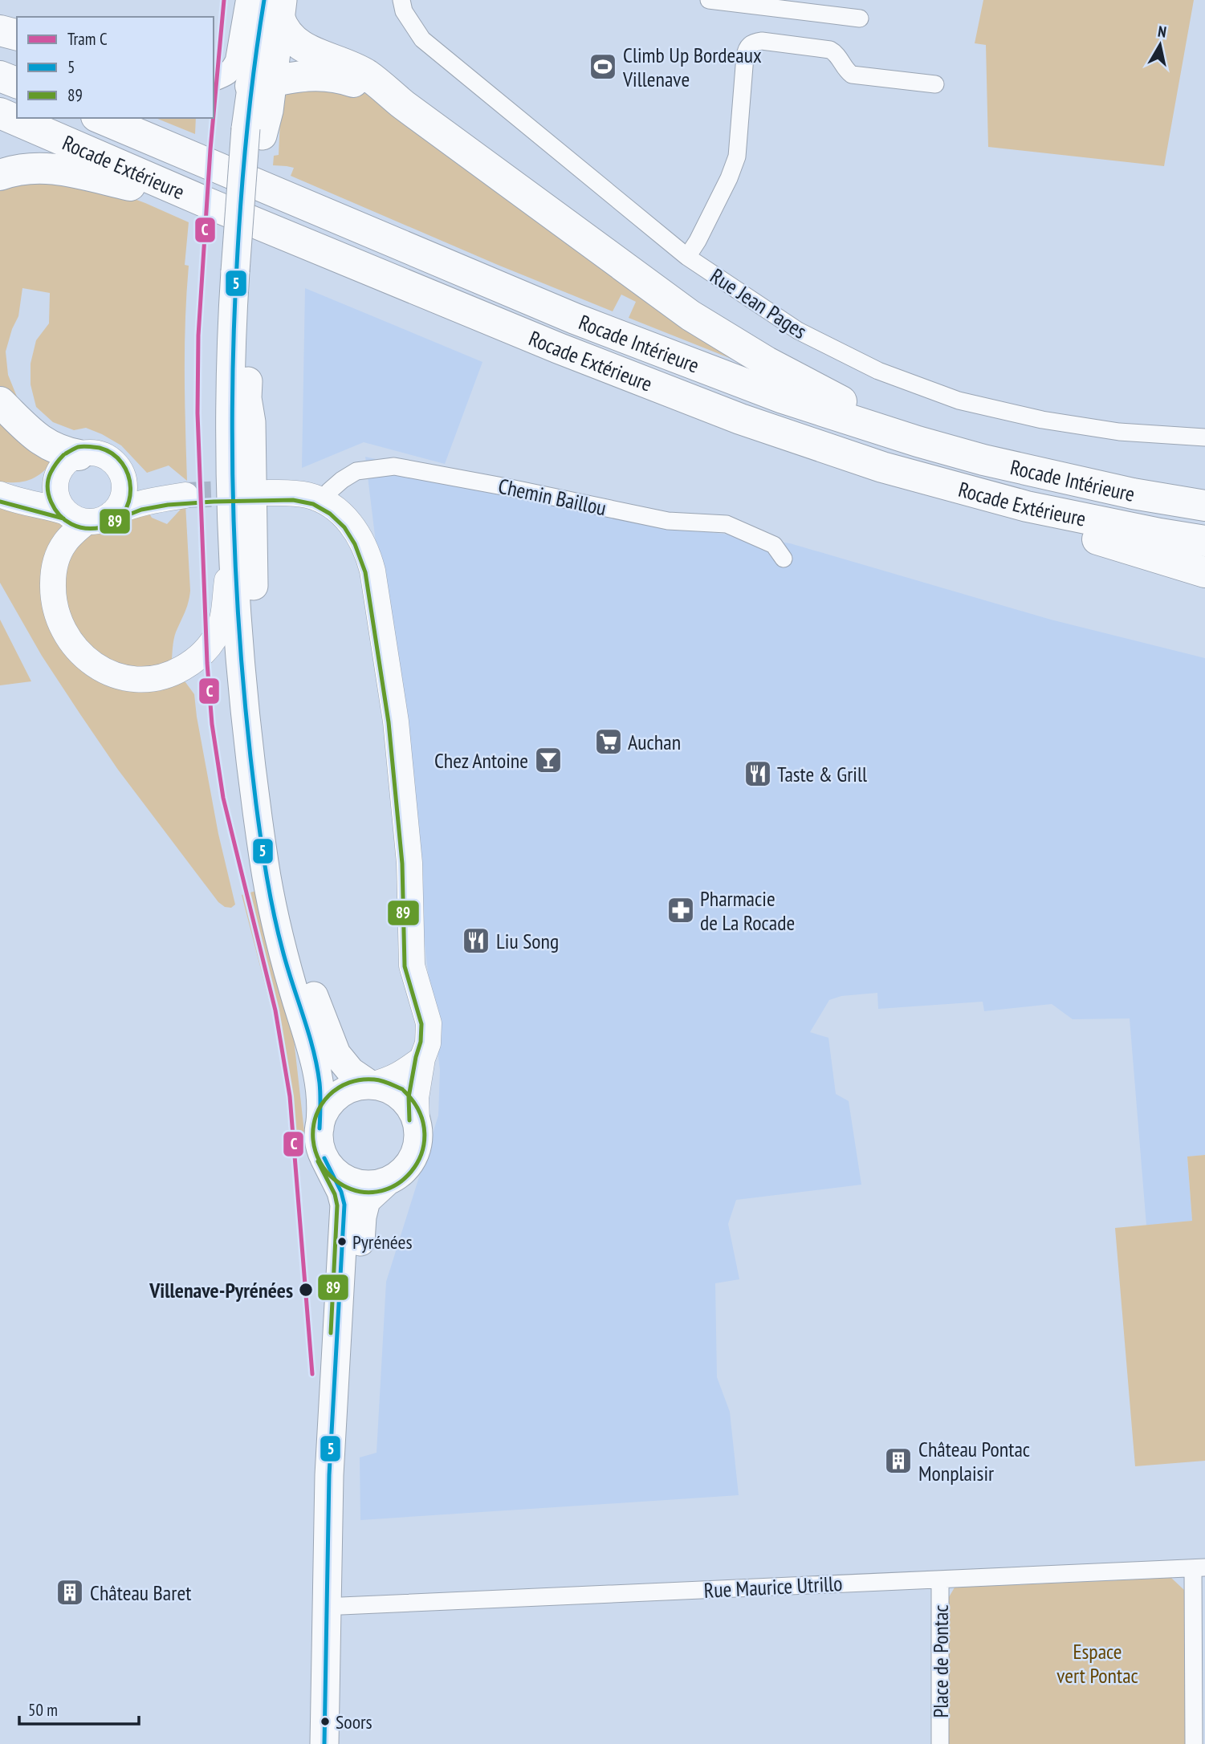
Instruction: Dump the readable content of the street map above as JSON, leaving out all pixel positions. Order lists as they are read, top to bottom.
{
  "streets": {
    "highway": ["Rocade Extérieure", "Rocade Intérieure"],
    "street": [
      "Rue Jean Pages",
      "Chemin Baillou",
      "Rue Maurice Utrillo",
      "Place de Pontac"
    ]
  },
  "crossings": [
    ["Rue Maurice Utrillo", "Place de Pontac"]
  ],
  "parks": ["Espace vert Pontac"],
  "places": {
    "sports": ["Climb Up Bordeaux Villenave"],
    "supermarket": ["Auchan"],
    "bar": ["Chez Antoine"],
    "restaurant": ["Taste & Grill", "Liu Song"],
    "pharmacy": ["Pharmacie de La Rocade"],
    "other": ["Pyrénées", "Villenave-Pyrénées", "Soors"],
    "building": ["Château Pontac Monplaisir", "Château Baret"]
  },
  "lines": ["tram line C", "transit line 5", "transit line 89"],
  "legend": ["Tram C", "5", "89"],
  "scale_bar": "50 m",
  "north": "top"
}
